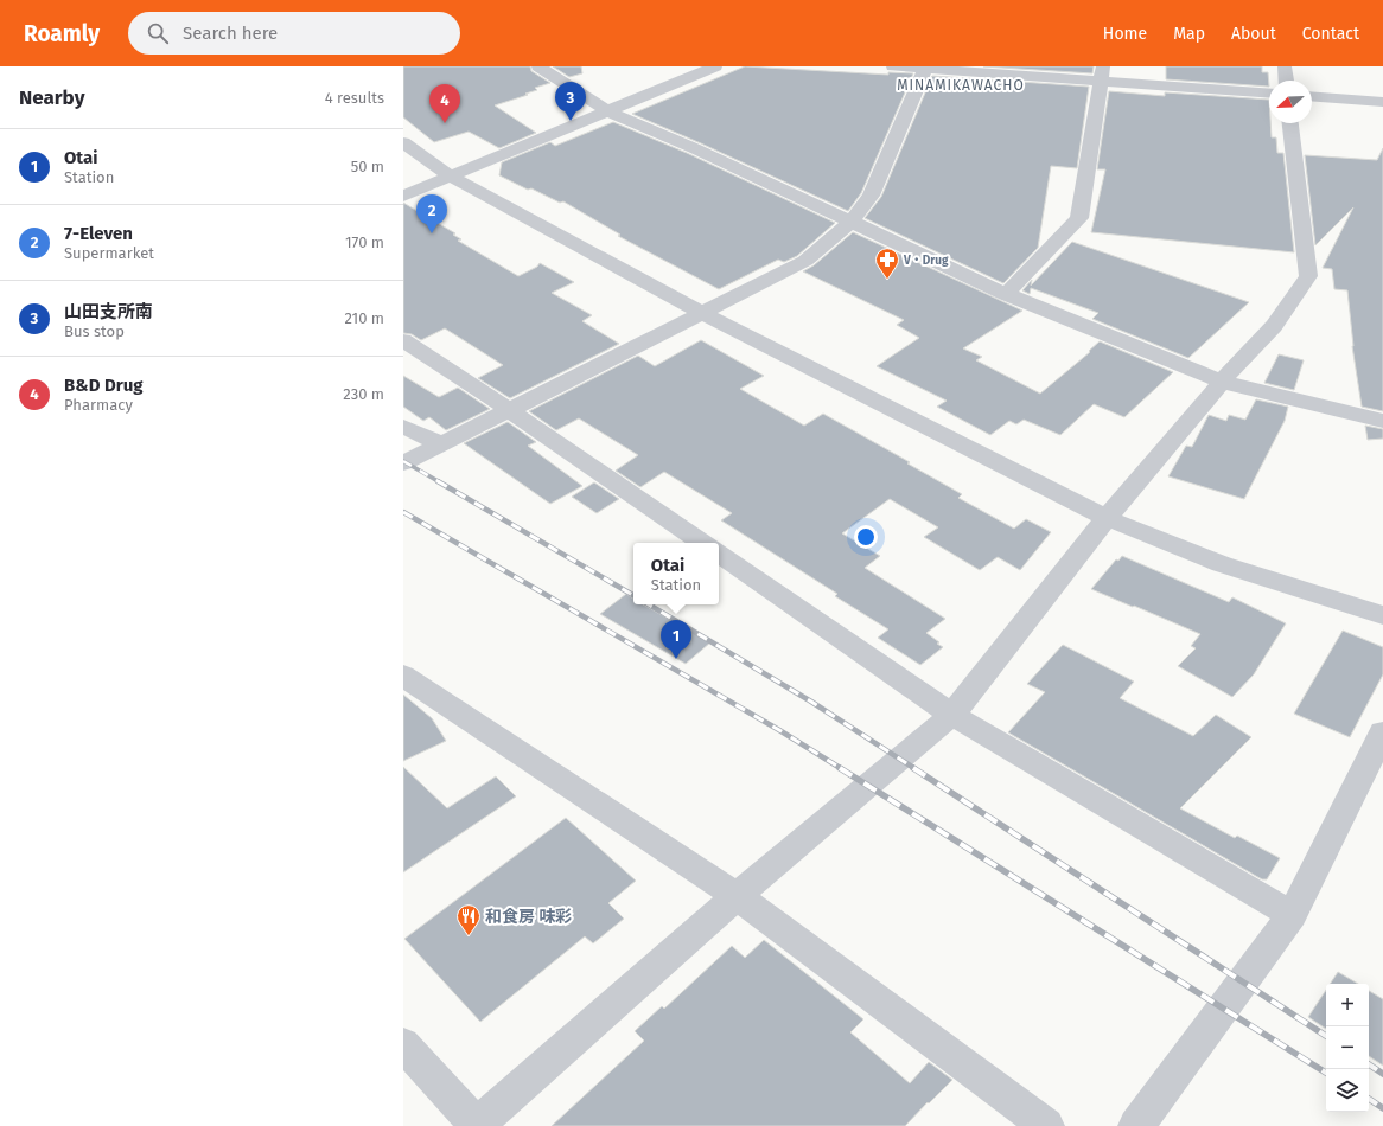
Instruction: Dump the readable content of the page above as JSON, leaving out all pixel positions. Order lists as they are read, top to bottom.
{
  "districts": ["MINAMIKAWACHO"],
  "places": {
    "pharmacy": ["V・Drug"],
    "restaurant": ["和食房 味彩"]
  },
  "north": "bottom left",
  "page": {
    "header": "Roamly",
    "search": "Search here",
    "nav": [
      "Home",
      "Map",
      "About",
      "Contact"
    ],
    "heading": ["Nearby", "4 results"],
    "pins": [
      "3",
      "4",
      "2",
      "1"
    ],
    "list": [
      {
        "mark": "1",
        "name": "Otai",
        "note": "Station",
        "value": "50 m"
      },
      {
        "mark": "2",
        "name": "7-Eleven",
        "note": "Supermarket",
        "value": "170 m"
      },
      {
        "mark": "3",
        "name": "山田支所南",
        "note": "Bus stop",
        "value": "210 m"
      },
      {
        "mark": "4",
        "name": "B&D Drug",
        "note": "Pharmacy",
        "value": "230 m"
      }
    ],
    "popup": ["Otai", "Station"],
    "map_buttons": ["+", "−"]
  }
}
